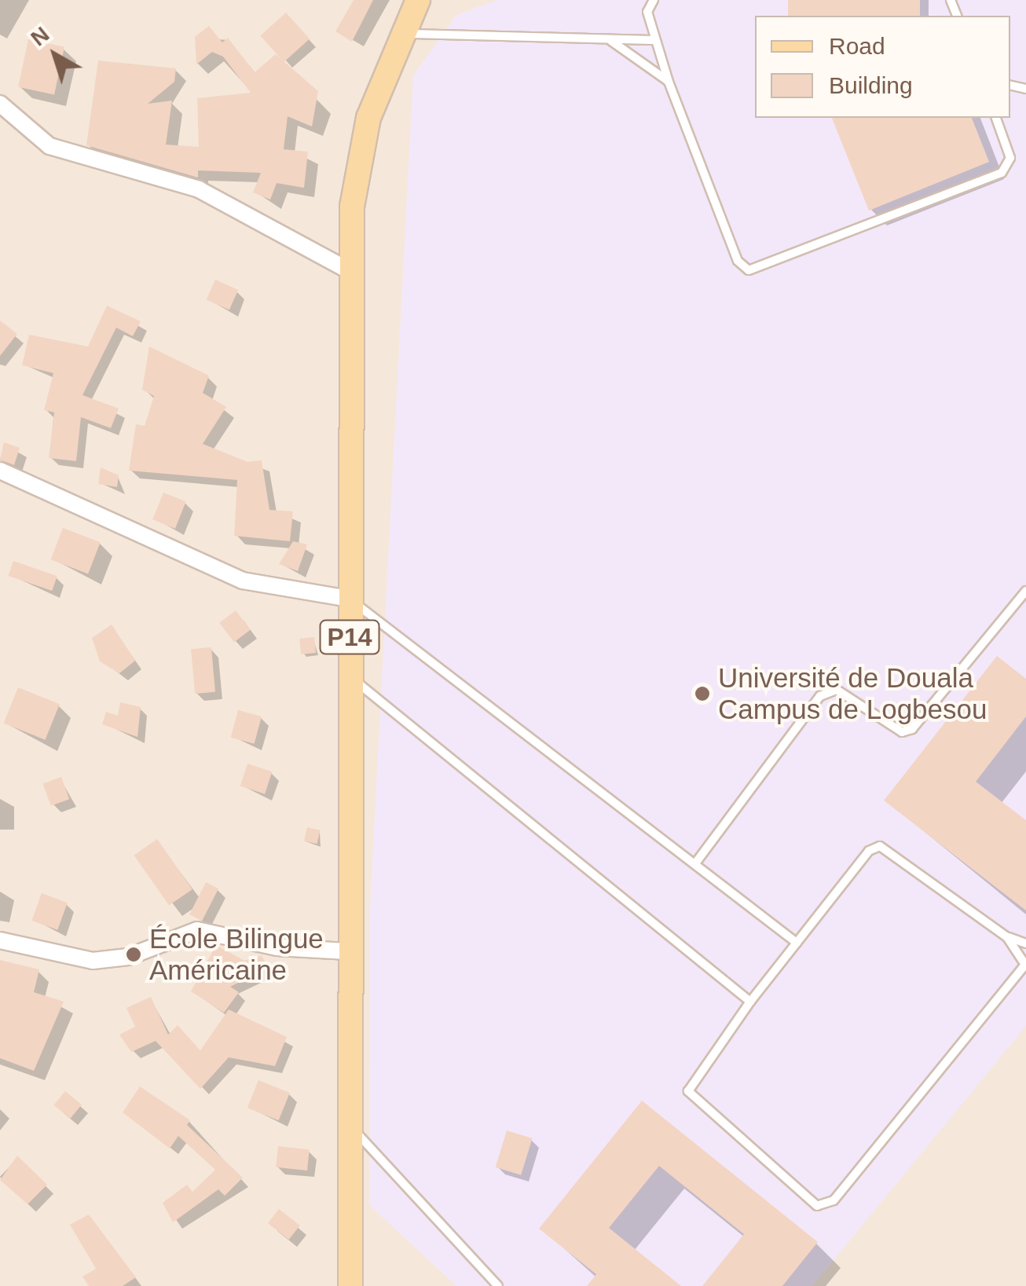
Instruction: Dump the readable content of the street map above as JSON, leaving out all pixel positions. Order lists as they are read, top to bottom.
{
  "streets": {
    "main road": ["P14"]
  },
  "places": ["Université de Douala Campus de Logbesou", "École Bilingue Américaine"],
  "legend": ["Road", "Building"],
  "north": "top left"
}
